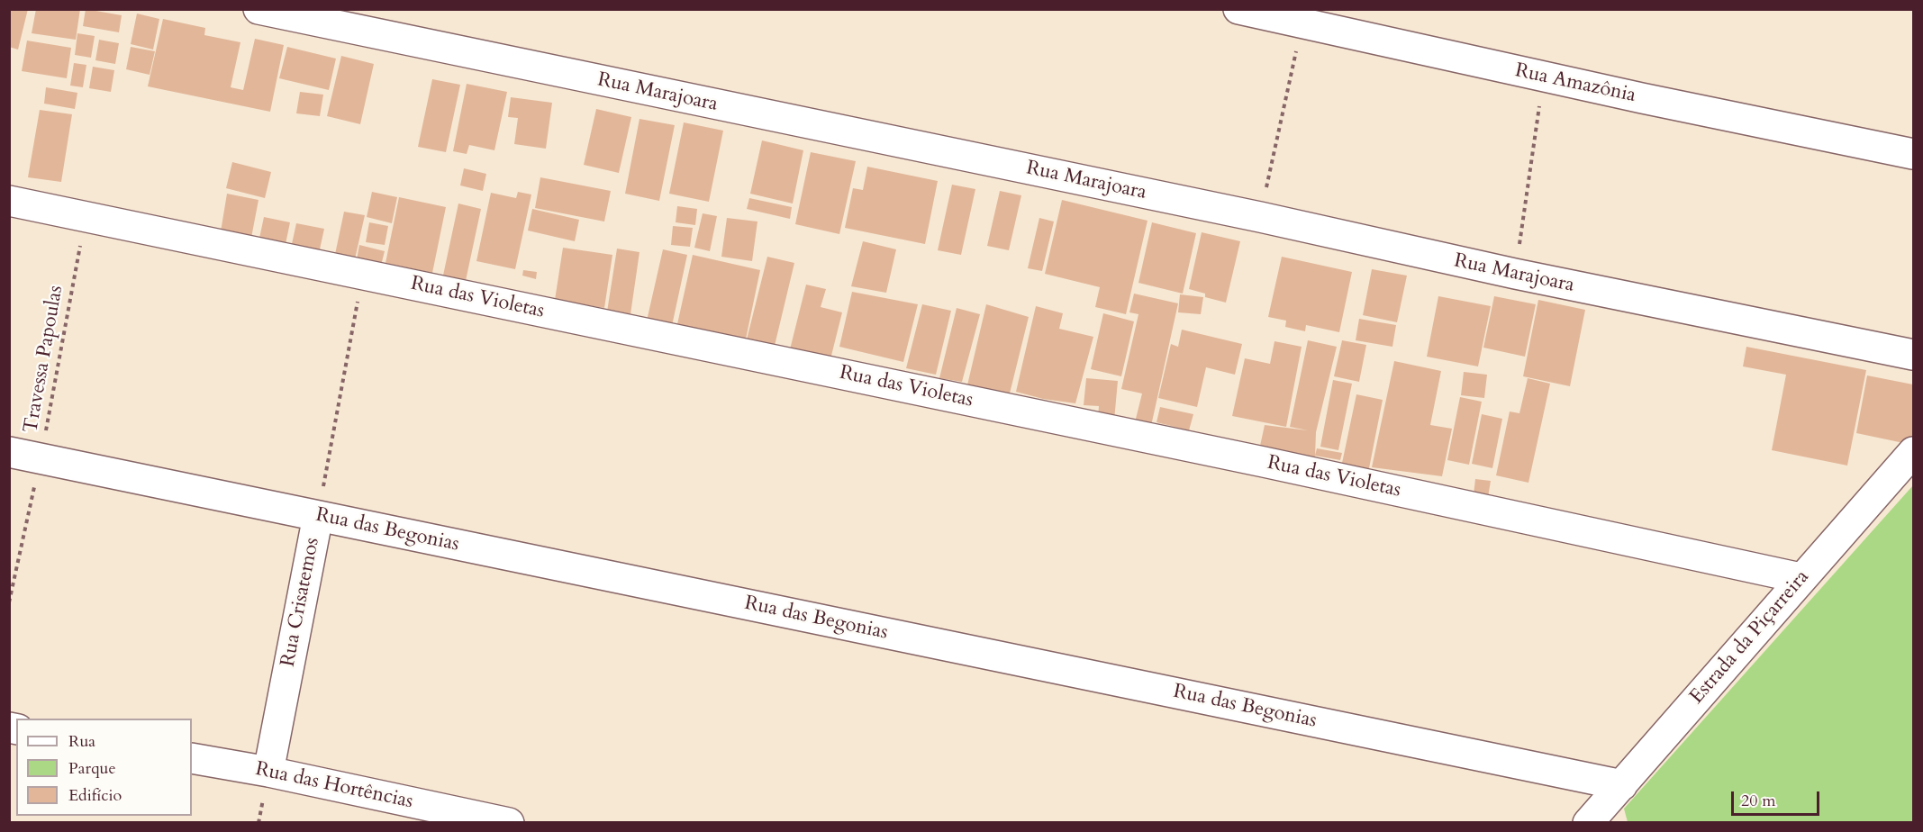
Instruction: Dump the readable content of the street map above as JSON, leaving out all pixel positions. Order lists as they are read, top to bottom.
{
  "streets": {
    "street": [
      "Rua Amazônia",
      "Rua Marajoara",
      "Rua das Violetas",
      "Rua das Begonias",
      "Rua Crisatemos",
      "Estrada da Piçarreira",
      "Rua das Hortências"
    ],
    "path": ["Travessa Papoulas"]
  },
  "crossings": [
    ["Rua das Violetas", "Travessa Papoulas"],
    ["Rua das Violetas", "Rua Crisatemos"],
    ["Rua das Violetas", "Estrada da Piçarreira"],
    ["Travessa Papoulas", "Rua das Begonias"],
    ["Rua das Begonias", "Rua Crisatemos"],
    ["Rua das Begonias", "Estrada da Piçarreira"],
    ["Rua Crisatemos", "Rua das Hortências"]
  ],
  "legend": ["Rua", "Parque", "Edifício"],
  "scale_bar": "20 m"
}
